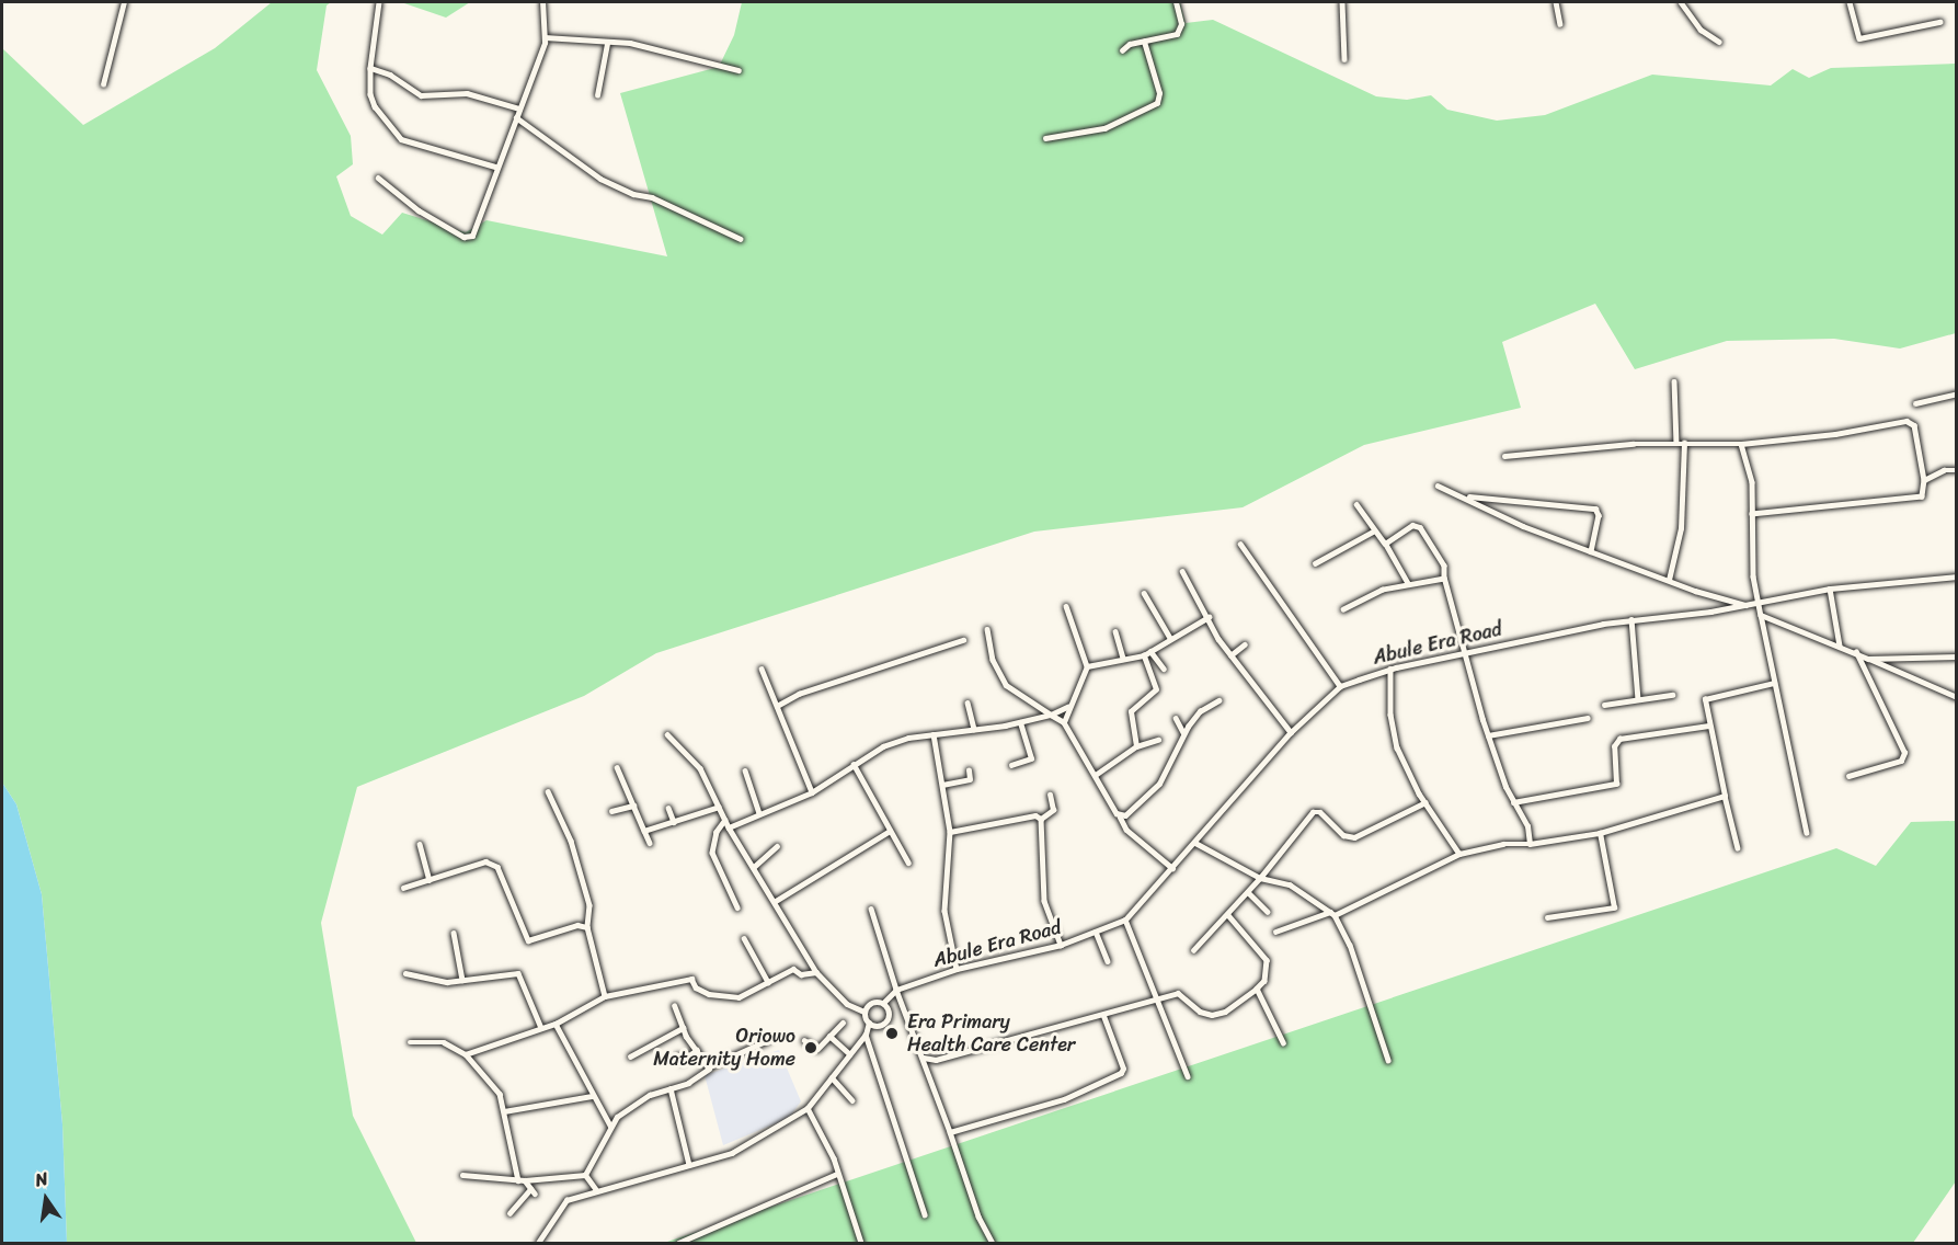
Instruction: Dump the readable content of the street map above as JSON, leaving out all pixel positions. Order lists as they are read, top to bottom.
{
  "streets": {
    "street": ["Abule Era Road"]
  },
  "places": ["Era Primary Health Care Center", "Oriowo Maternity Home"],
  "north": "top"
}
